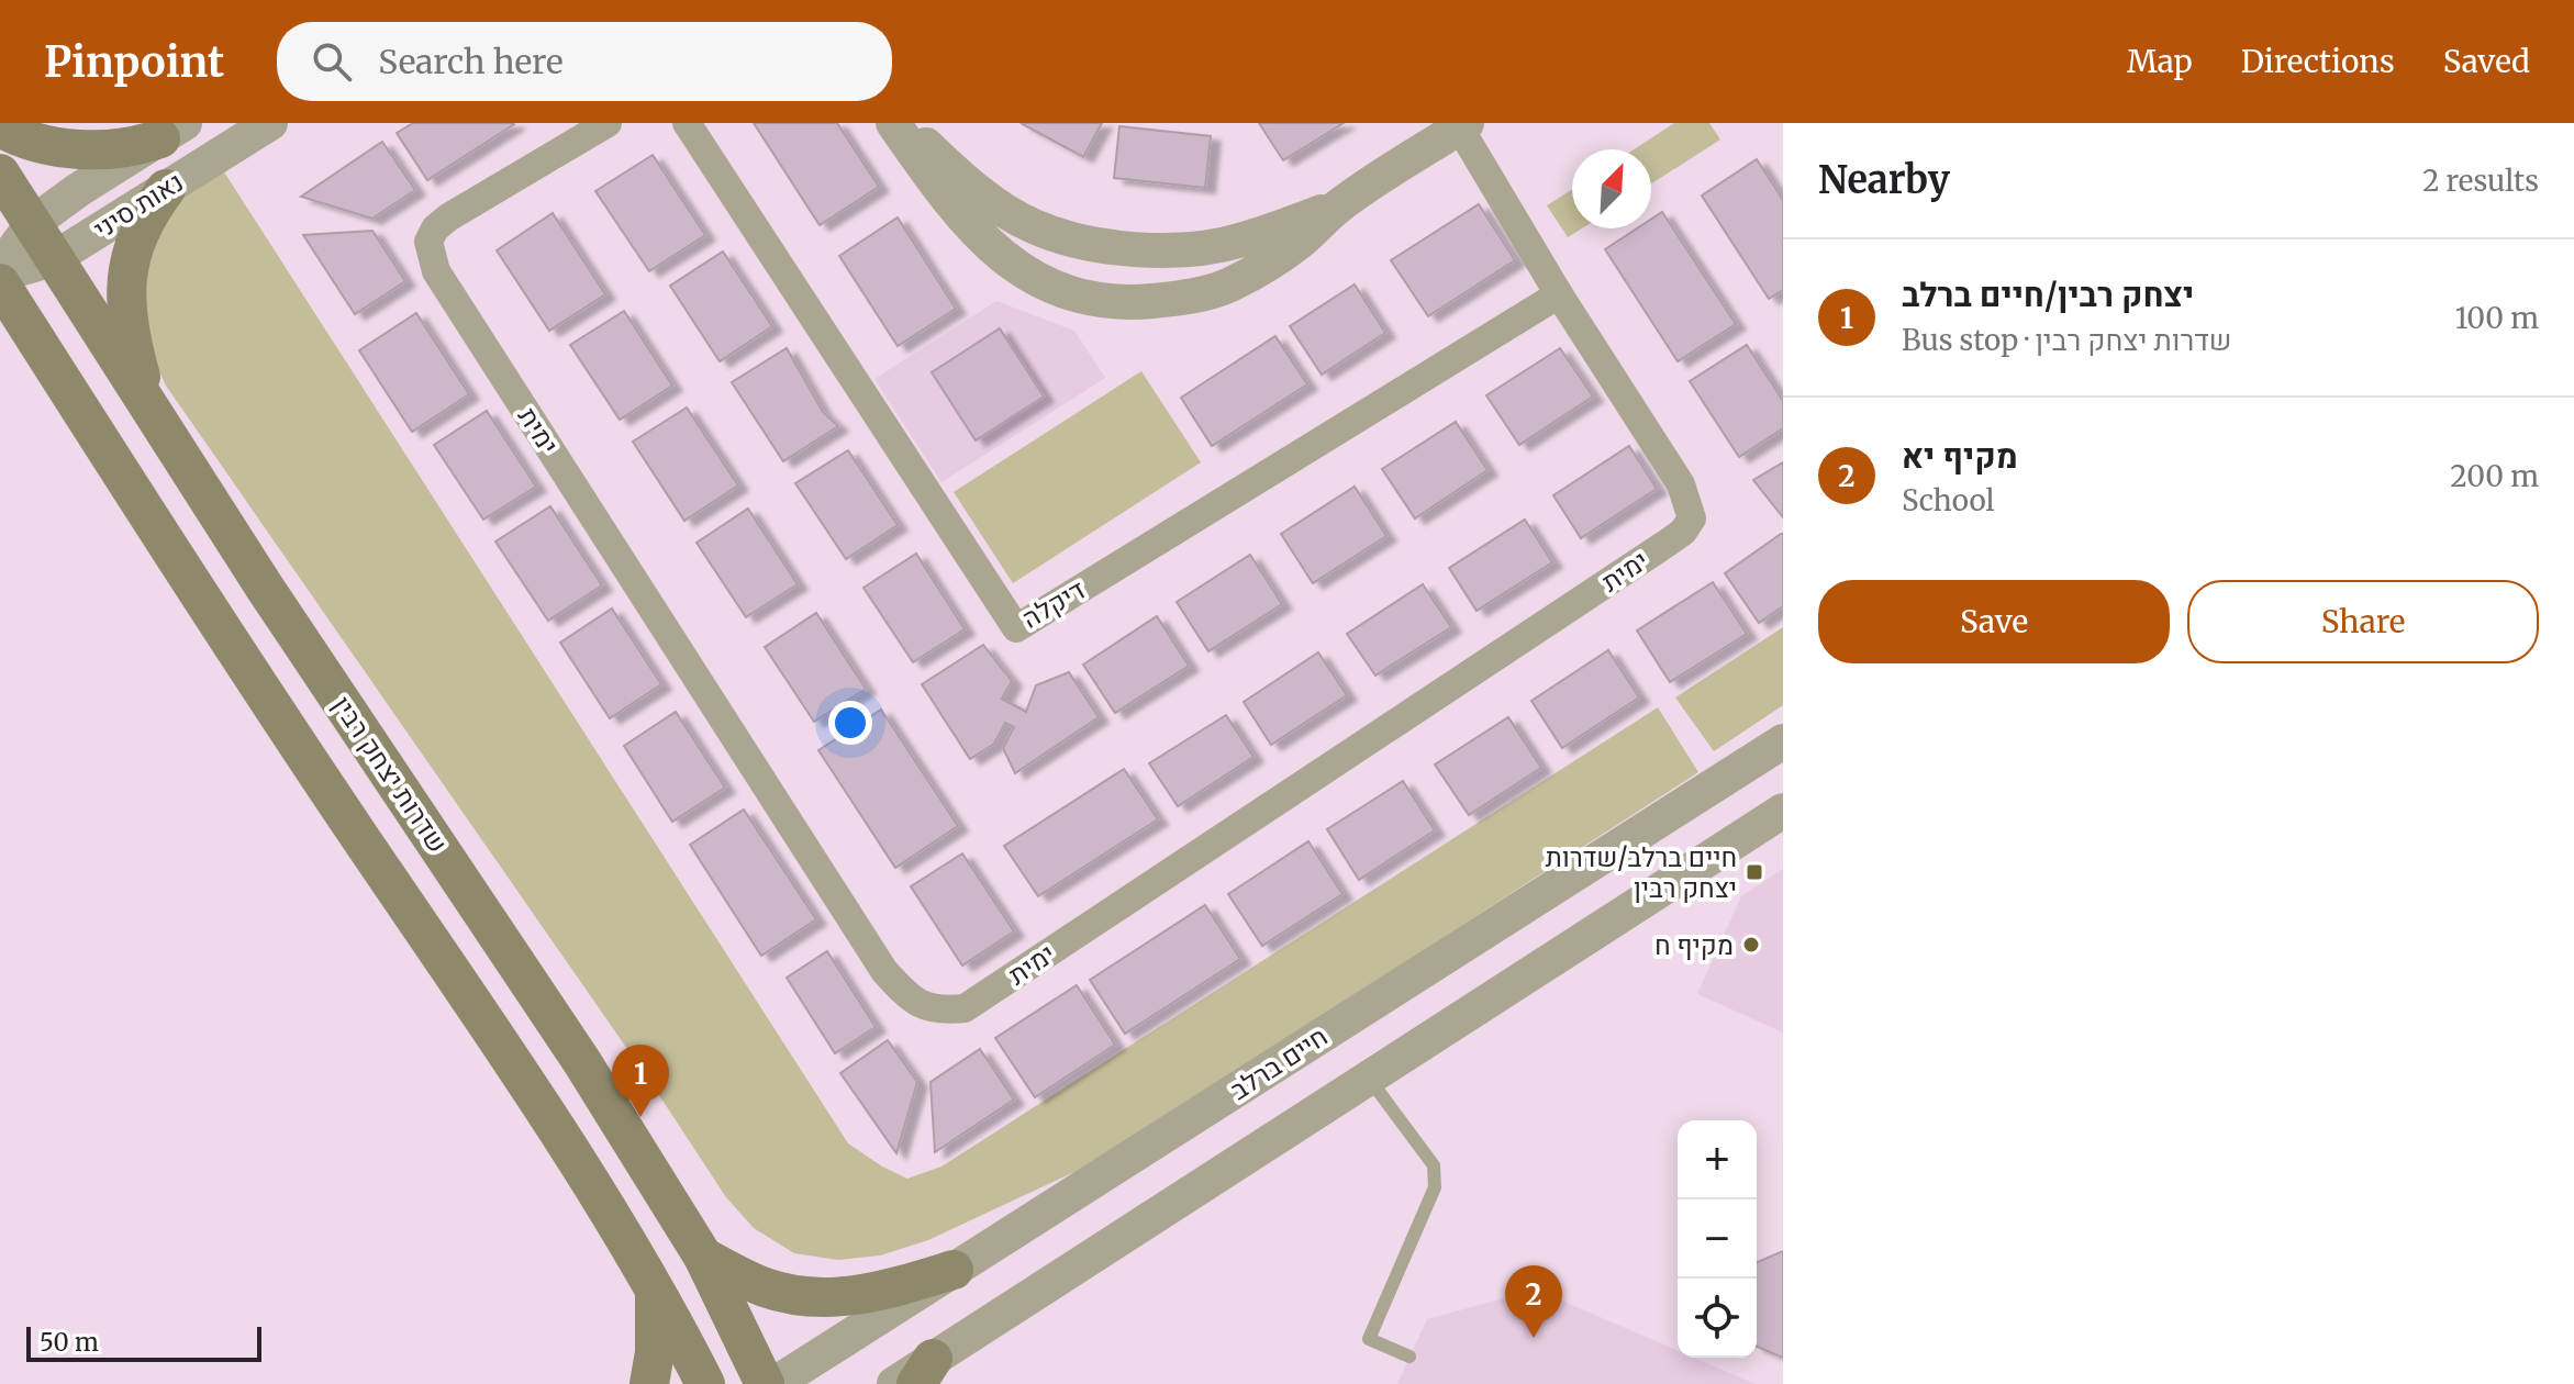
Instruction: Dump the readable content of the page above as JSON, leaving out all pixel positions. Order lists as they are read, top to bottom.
{
  "streets": {
    "main road": ["שדרות יצחק רבין"],
    "street": [
      "נאות סיני",
      "ימית",
      "דיקלה",
      "חיים ברלב"
    ]
  },
  "crossings": [
    ["נאות סיני", "שדרות יצחק רבין"],
    ["ימית", "דיקלה"]
  ],
  "places": {
    "transit": ["חיים ברלב/שדרות יצחק רבין"],
    "other": ["מקיף ח"]
  },
  "scale_bar": "50 m",
  "north": "top right",
  "page": {
    "header": "Pinpoint",
    "search": "Search here",
    "nav": ["Map", "Directions", "Saved"],
    "heading": ["Nearby", "2 results"],
    "list": [
      {
        "mark": "1",
        "name": "יצחק רבין/חיים ברלב",
        "note": "Bus stop · שדרות יצחק רבין",
        "value": "100 m"
      },
      {
        "mark": "2",
        "name": "מקיף יא",
        "note": "School",
        "value": "200 m"
      }
    ],
    "buttons": ["Save", "Share"],
    "pins": ["1", "2"],
    "map_buttons": ["+", "−"],
    "scale": "50 m"
  }
}
